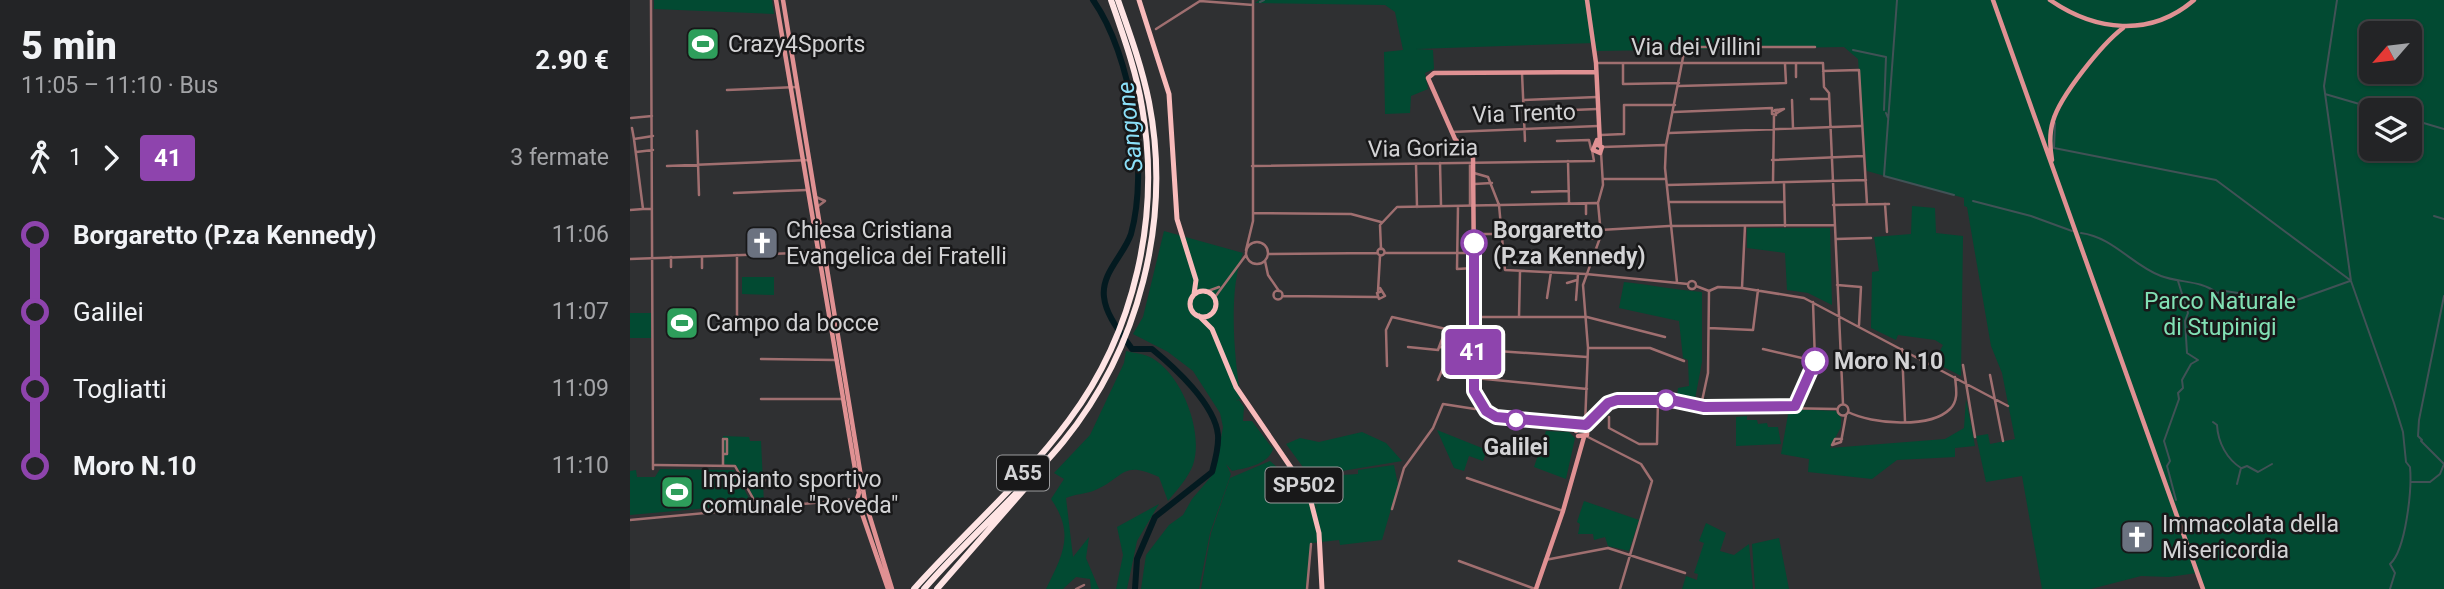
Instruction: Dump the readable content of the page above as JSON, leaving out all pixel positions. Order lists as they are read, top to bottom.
{
  "streets": {
    "highway": ["A55"],
    "main road": ["SP502"],
    "street": ["Via dei Villini", "Via Trento", "Via Gorizia"]
  },
  "water": ["Sangone"],
  "parks": ["Parco Naturale di Stupinigi"],
  "places": {
    "sports": ["Crazy4Sports", "Campo da bocce", "Impianto sportivo comunale \"Roveda\""],
    "church": ["Chiesa Cristiana Evangelica dei Fratelli", "Immacolata della Misericordia"],
    "other": ["Borgaretto (P.za Kennedy)", "Moro N.10", "Galilei"]
  },
  "lines": ["bus line 41"],
  "north": "bottom left",
  "page": {
    "heading": ["5 min", "11:05 – 11:10 · Bus", "2.90 €"],
    "on_map": "41",
    "legs": ["1", "41", "3 fermate"],
    "list": [
      {
        "name": "Borgaretto (P.za Kennedy)",
        "value": "11:06"
      },
      {
        "name": "Galilei",
        "value": "11:07"
      },
      {
        "name": "Togliatti",
        "value": "11:09"
      },
      {
        "name": "Moro N.10",
        "value": "11:10"
      }
    ]
  }
}
